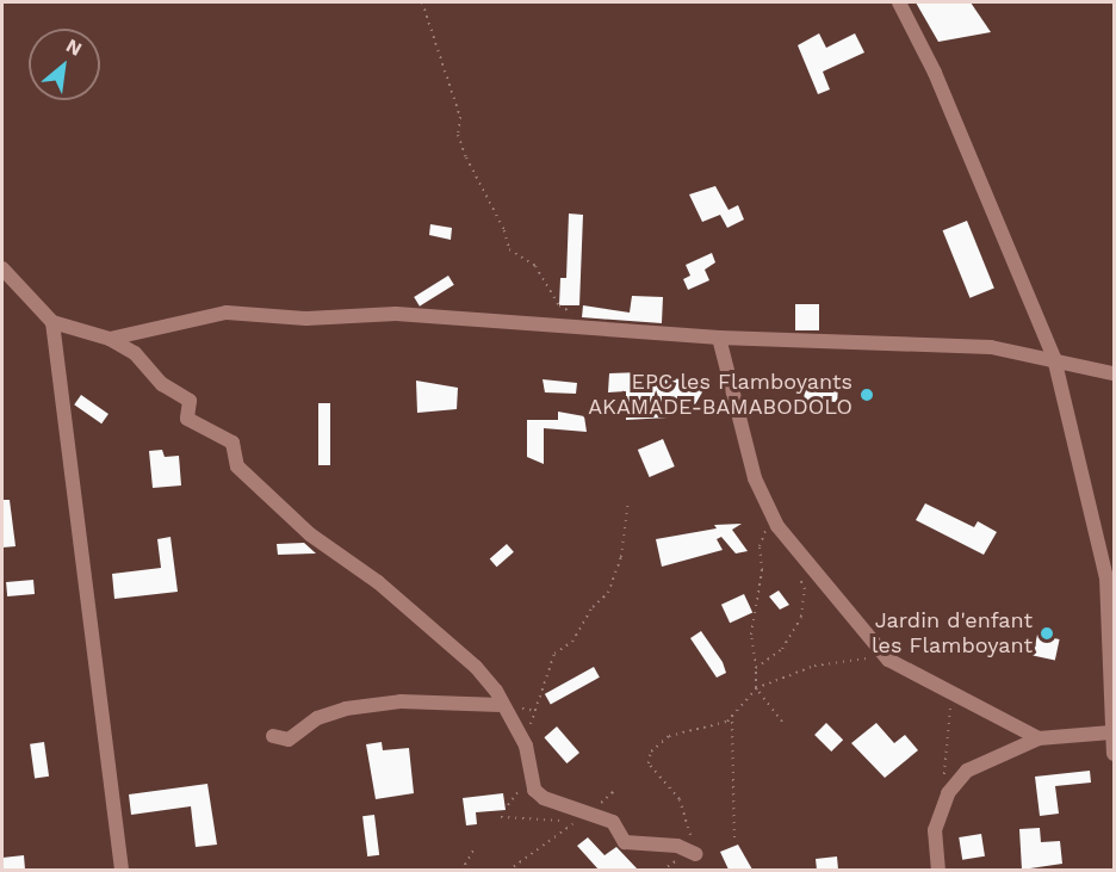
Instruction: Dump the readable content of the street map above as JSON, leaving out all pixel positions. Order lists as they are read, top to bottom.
{
  "places": ["EPC les Flamboyants AKAMADE-BAMABODOLO", "Jardin d'enfant les Flamboyant"],
  "north": "top right"
}
